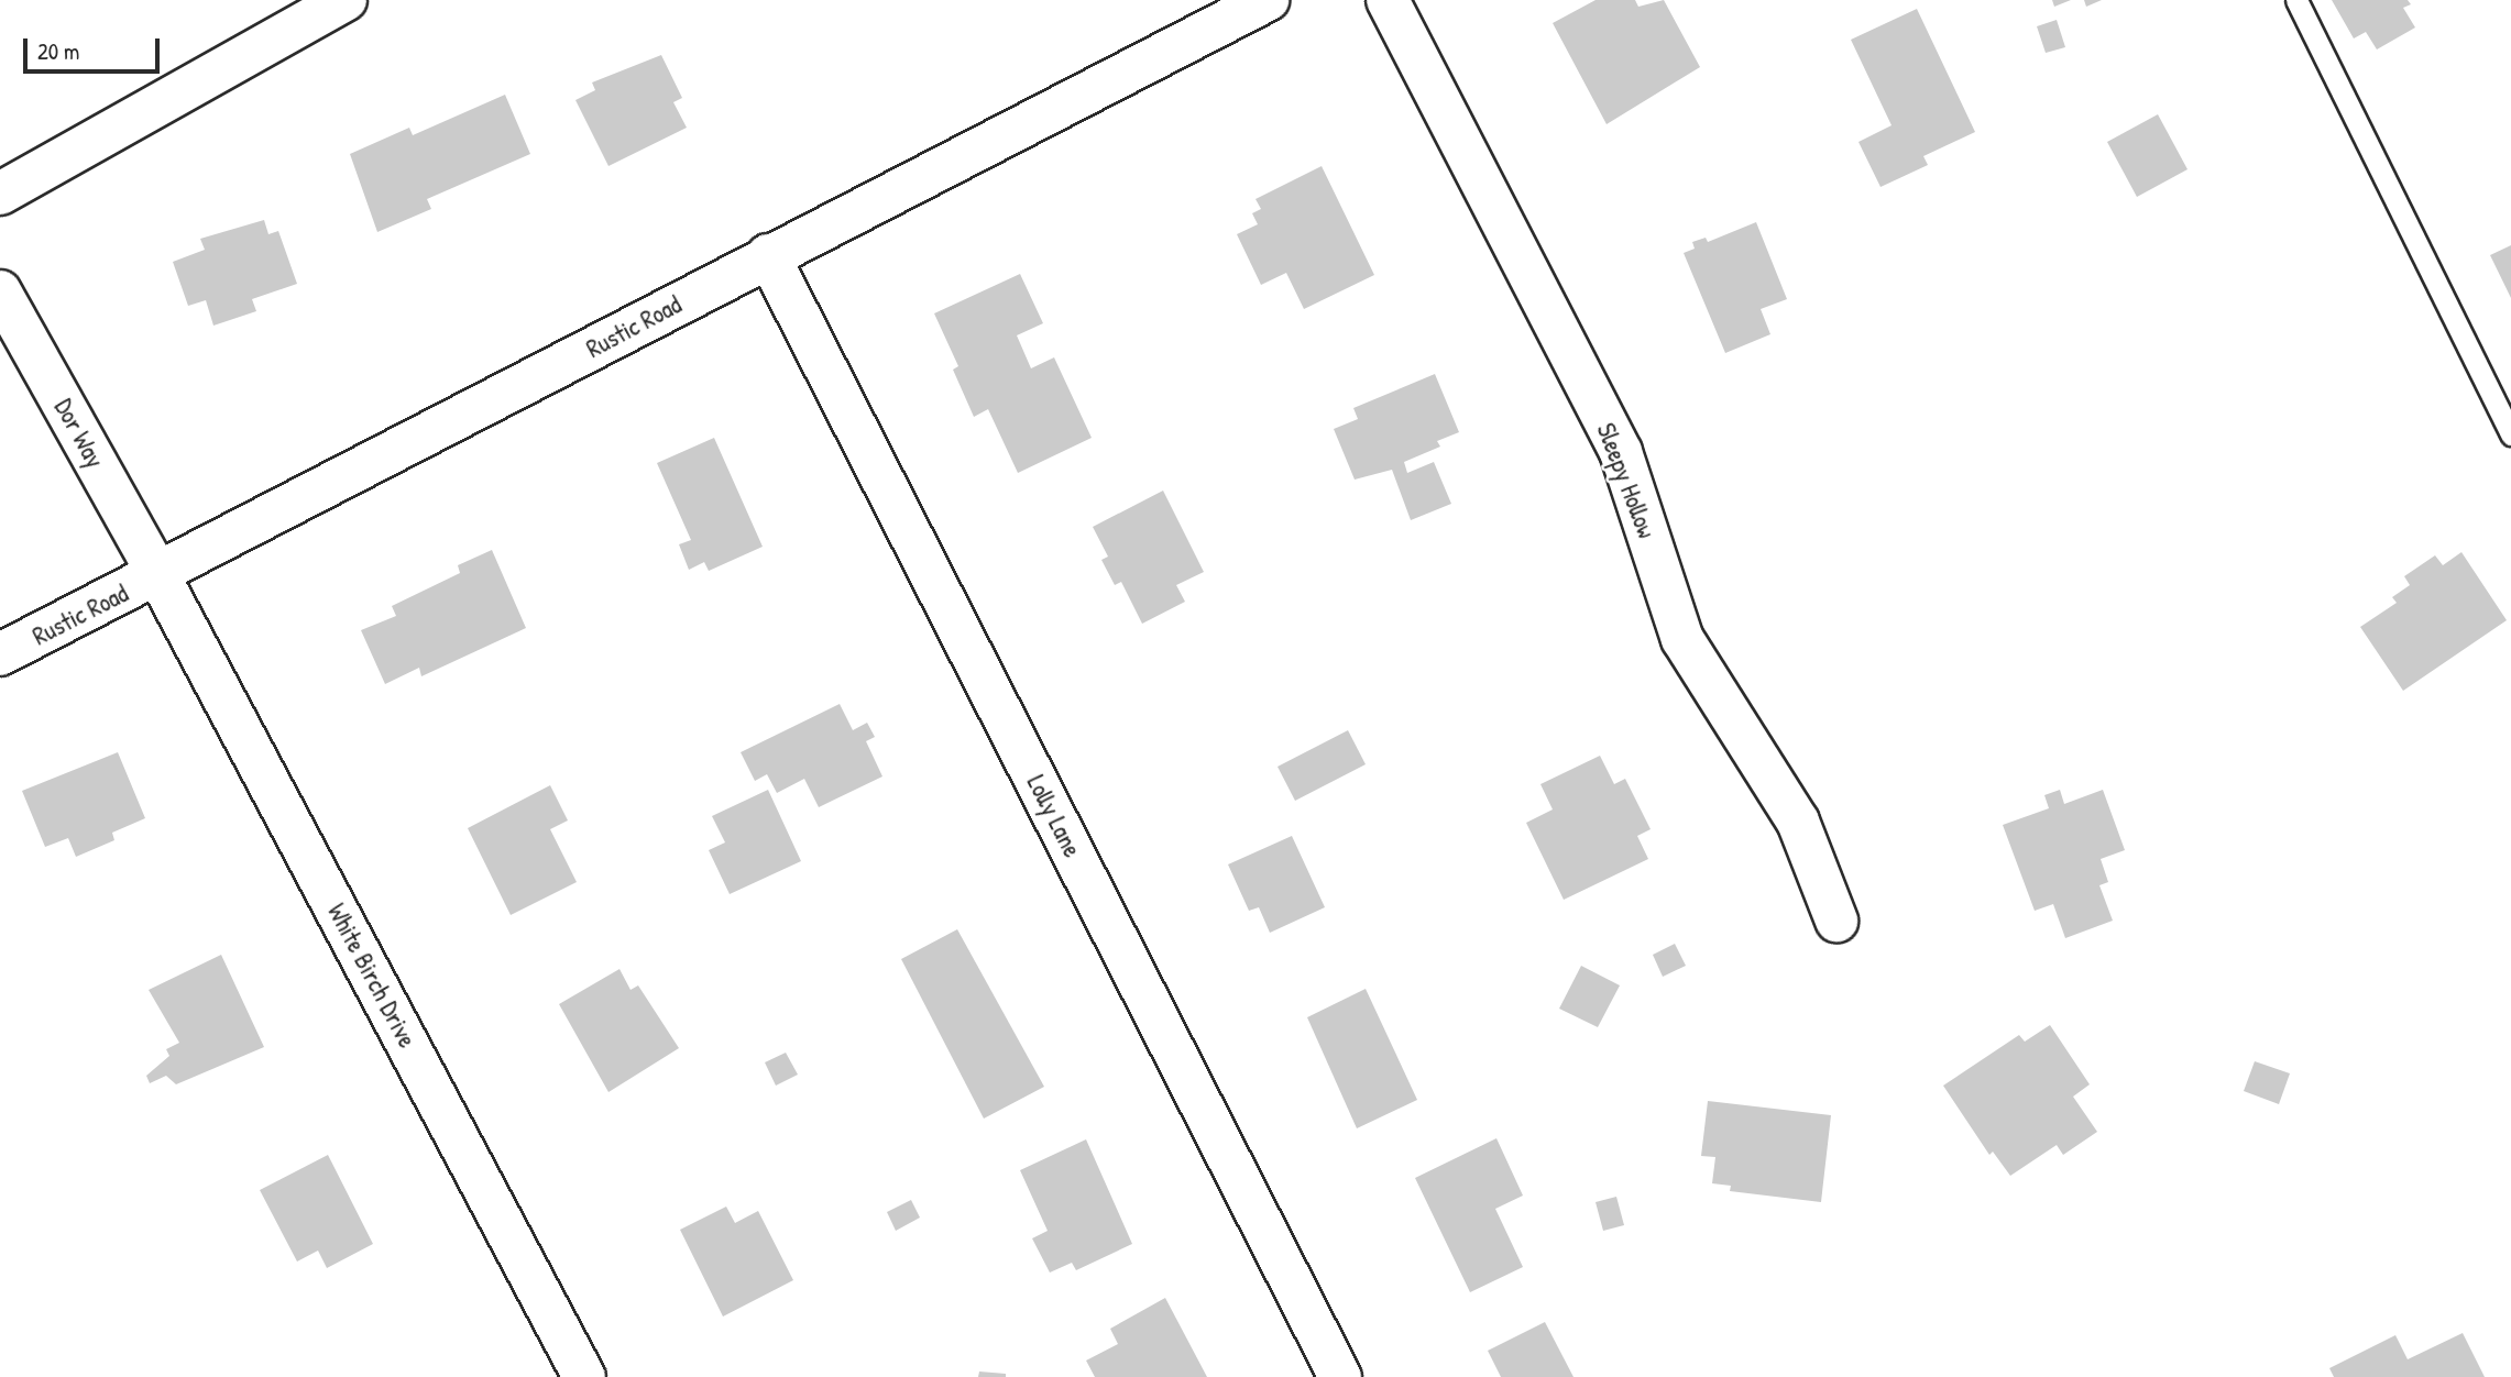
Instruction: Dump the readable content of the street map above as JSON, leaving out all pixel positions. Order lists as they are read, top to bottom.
{
  "streets": {
    "street": [
      "Rustic Road",
      "Dor Way",
      "Sleepy Hollow",
      "Lolly Lane",
      "White Birch Drive"
    ]
  },
  "crossings": [
    ["Rustic Road", "Dor Way"],
    ["Rustic Road", "Lolly Lane"],
    ["Rustic Road", "White Birch Drive"],
    ["Dor Way", "White Birch Drive"]
  ],
  "scale_bar": "20 m"
}
